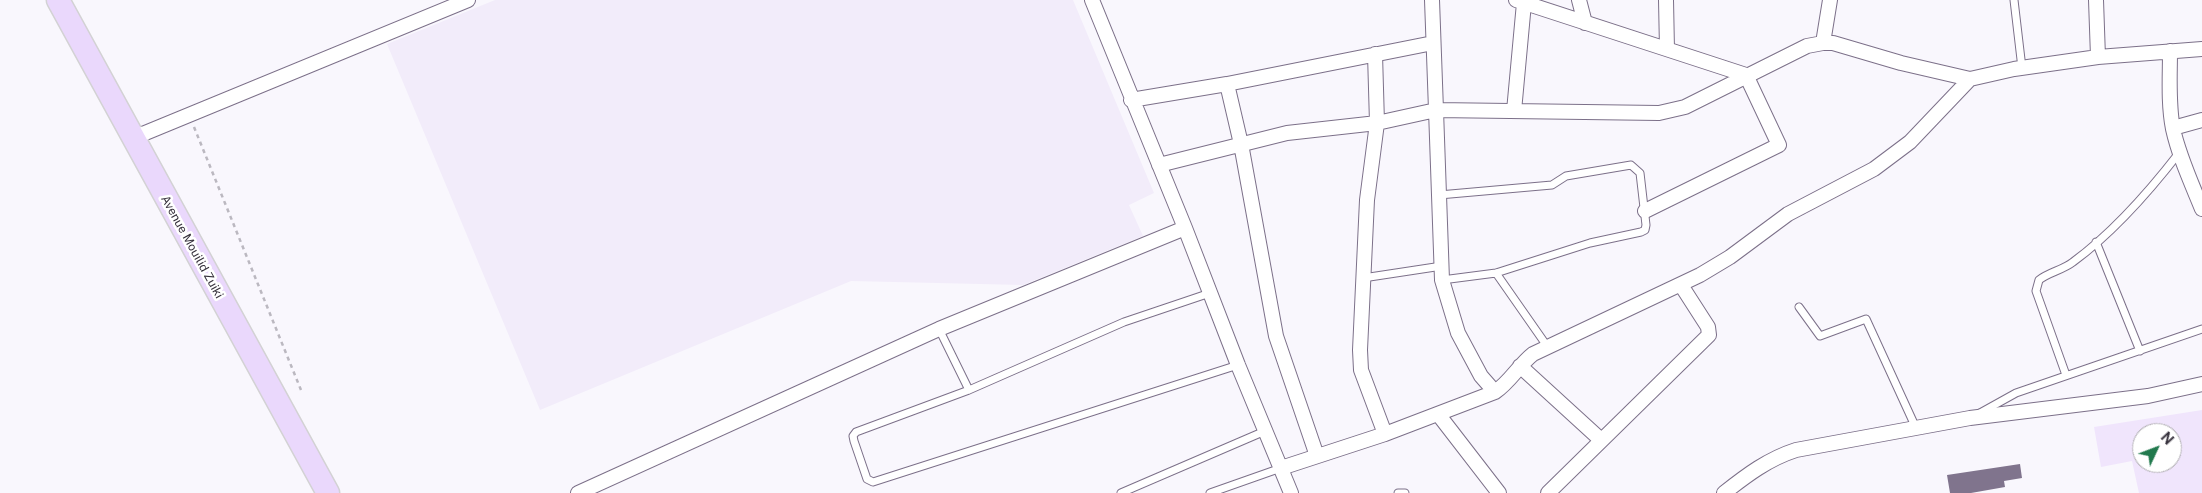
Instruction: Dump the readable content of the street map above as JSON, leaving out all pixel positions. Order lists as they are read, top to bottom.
{
  "streets": {
    "main road": ["Avenue Mouilid Zuiki"]
  },
  "north": "top right"
}
